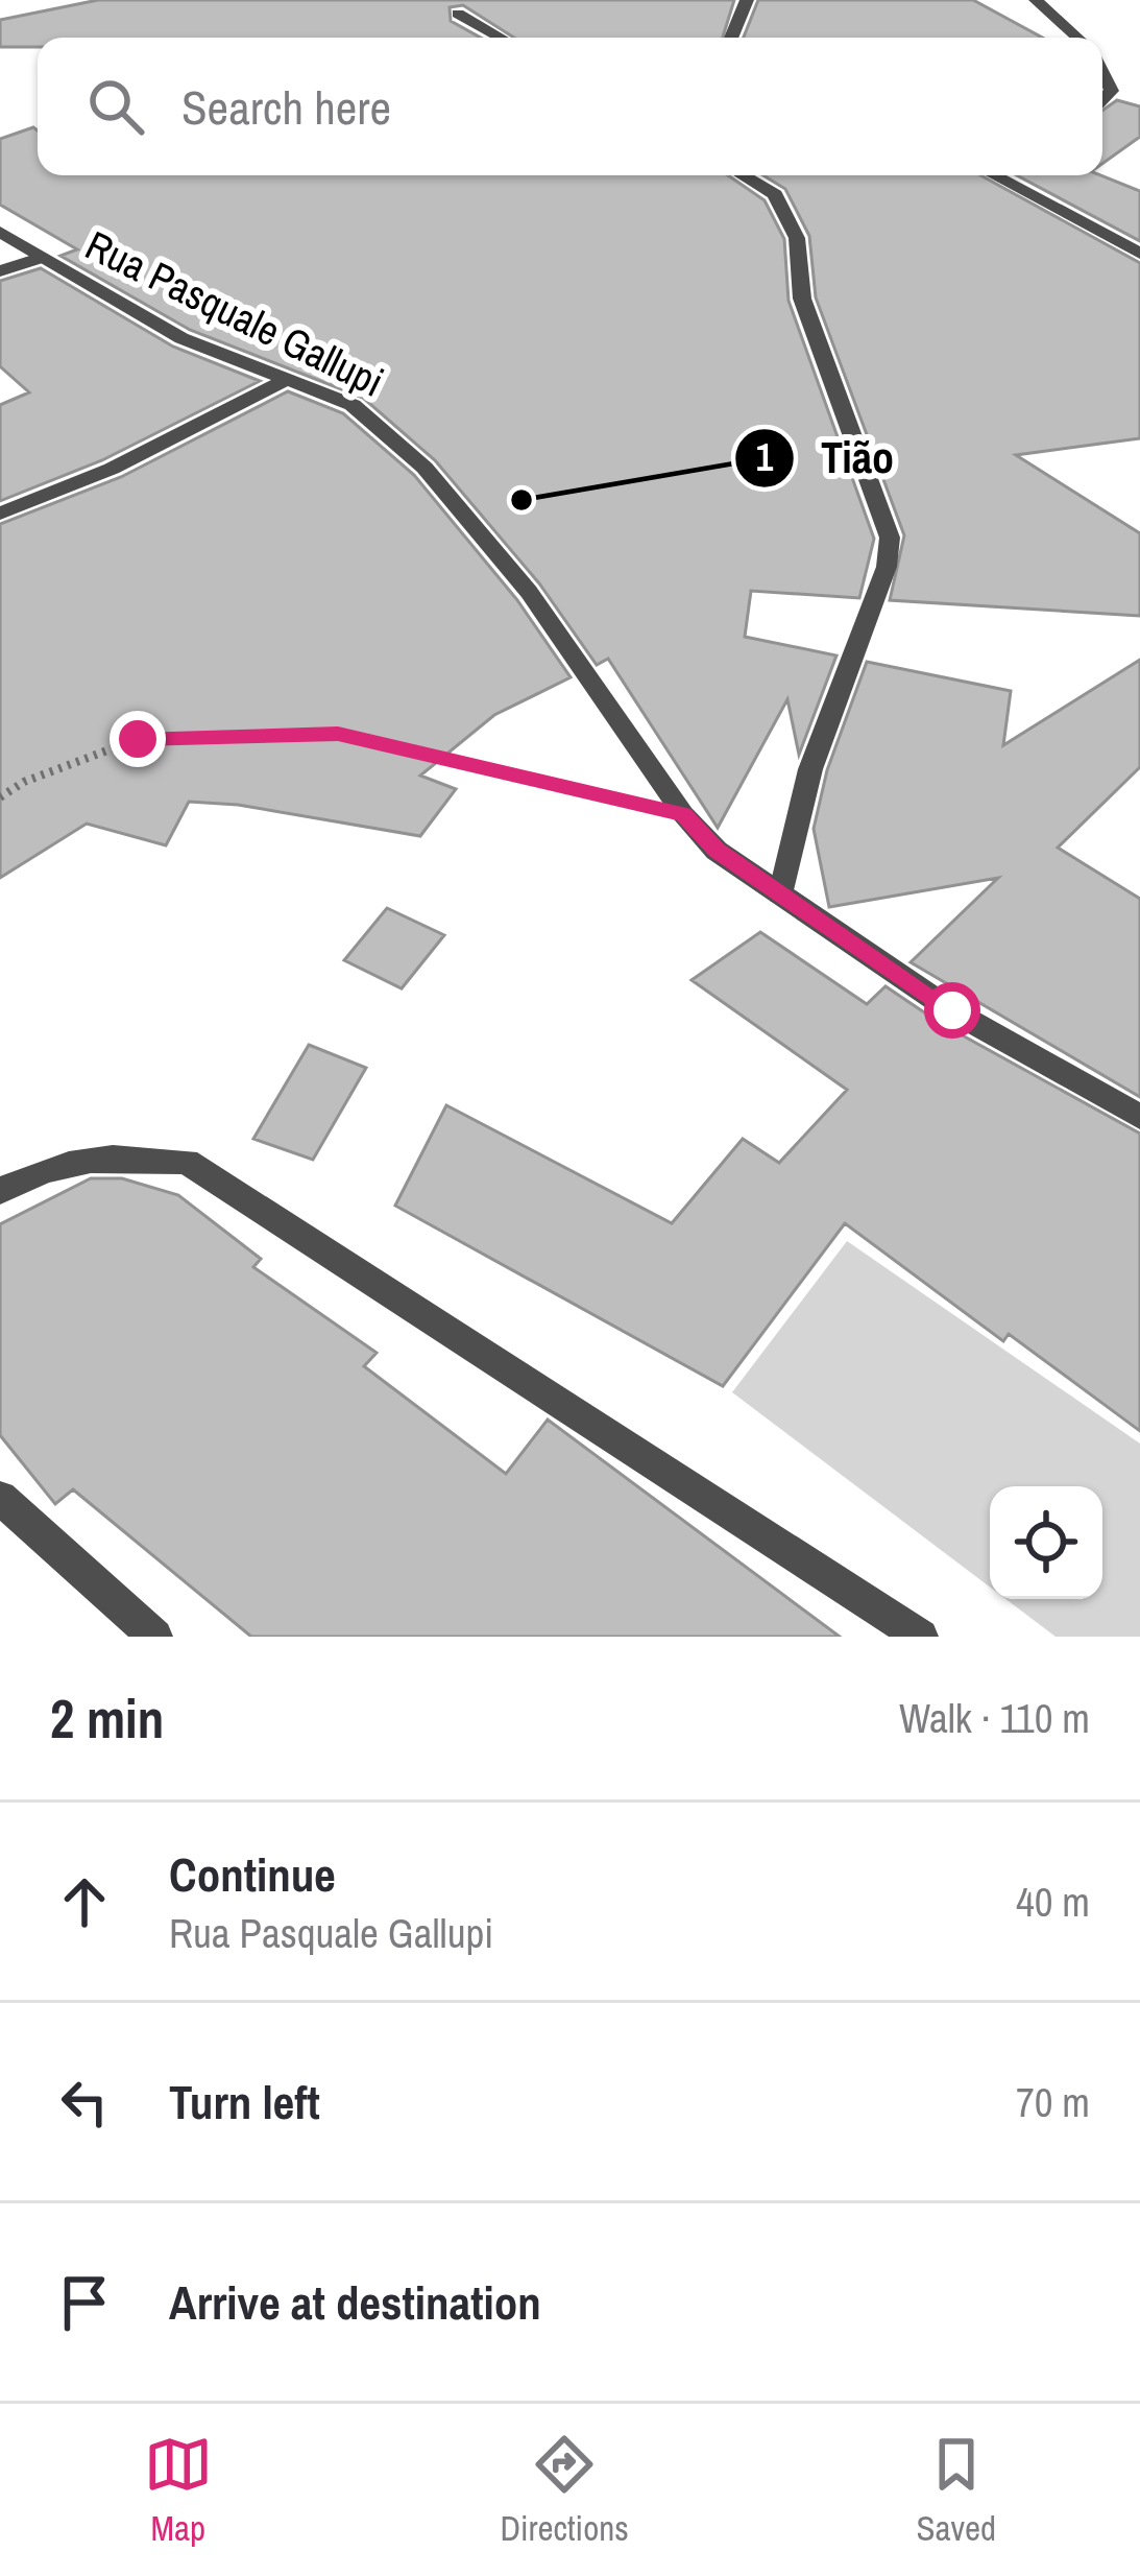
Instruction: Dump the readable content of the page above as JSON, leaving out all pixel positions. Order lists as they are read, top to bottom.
{
  "streets": {
    "street": ["Rua Pasquale Gallupi"]
  },
  "places": ["Tião"],
  "page": {
    "search": "Search here",
    "heading": ["2 min", "Walk · 110 m"],
    "list": [
      ["Continue", "Rua Pasquale Gallupi", "40 m"],
      ["Turn left", "70 m"],
      "Arrive at destination"
    ],
    "nav": ["Map", "Directions", "Saved"]
  }
}
